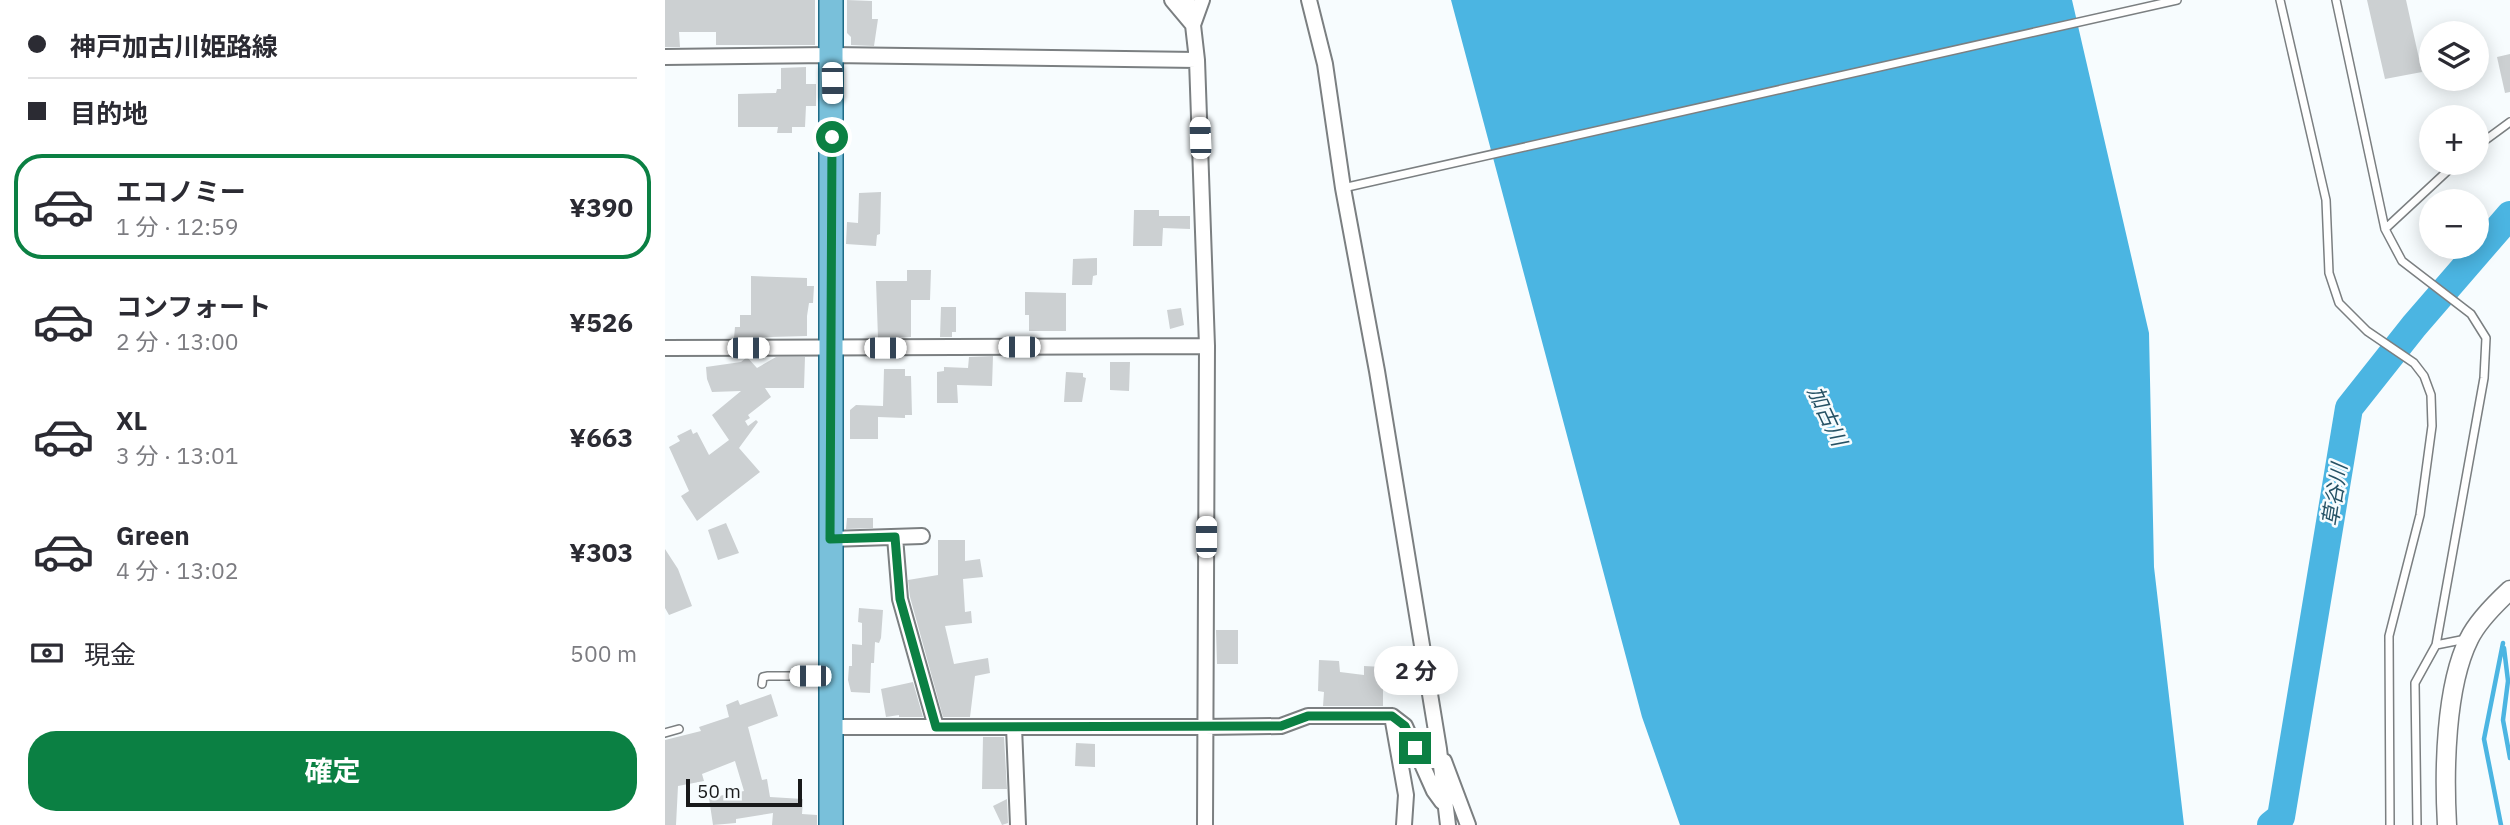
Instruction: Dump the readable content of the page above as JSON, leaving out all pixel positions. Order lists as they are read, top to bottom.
{
  "water": ["加古川", "草谷川"],
  "scale_bar": "50 m",
  "page": {
    "banner": ["神戸加古川姫路線", "目的地"],
    "map_buttons": ["+", "−"],
    "list": [
      {
        "name": "エコノミー",
        "note": "1 分 · 12:59",
        "value": "¥390"
      },
      {
        "name": "コンフォート",
        "note": "2 分 · 13:00",
        "value": "¥526"
      },
      {
        "name": "XL",
        "note": "3 分 · 13:01",
        "value": "¥663"
      },
      {
        "name": "Green",
        "note": "4 分 · 13:02",
        "value": "¥303"
      }
    ],
    "pay": ["現金", "500 m"],
    "bubble": "2 分",
    "buttons": "確定",
    "scale": "50 m"
  }
}
